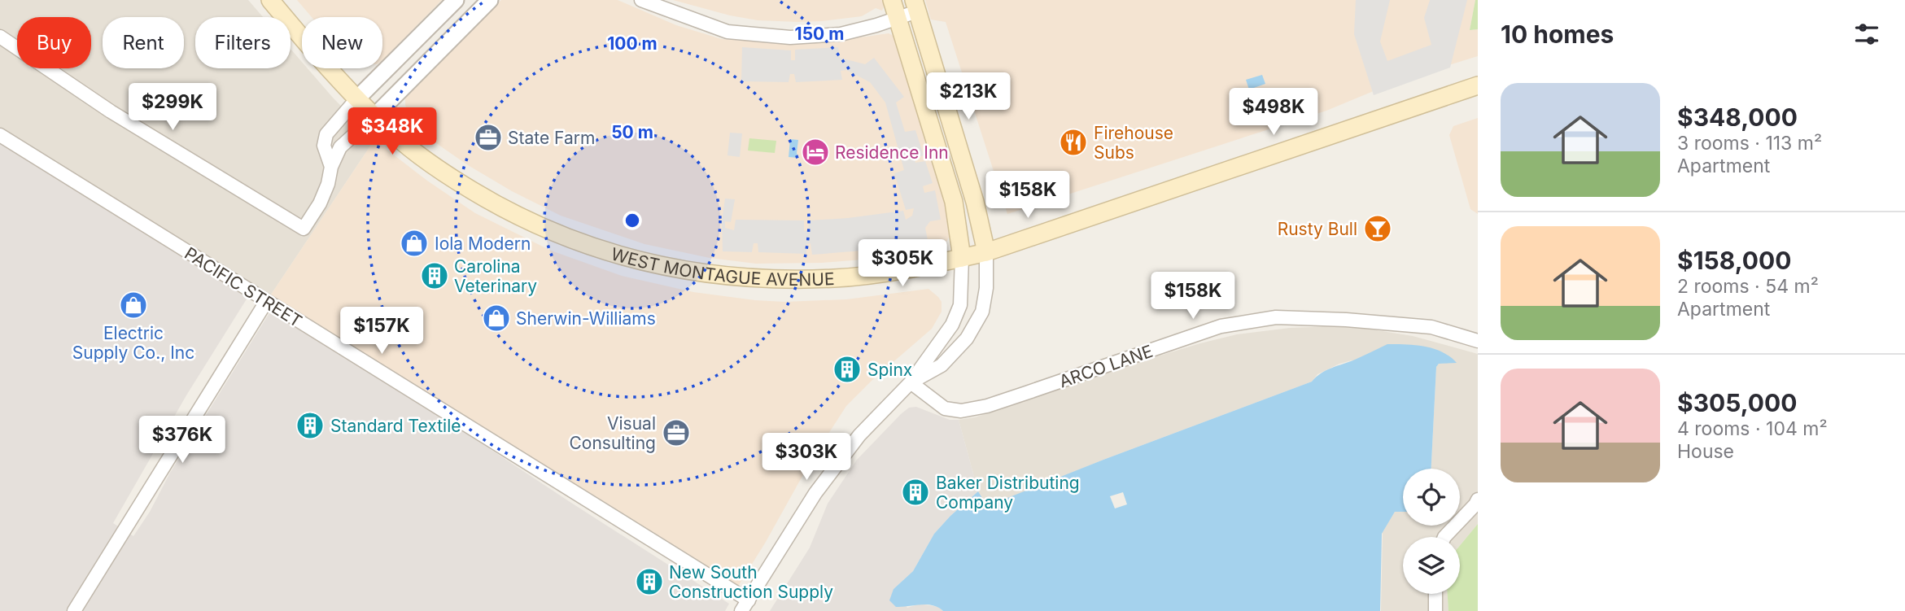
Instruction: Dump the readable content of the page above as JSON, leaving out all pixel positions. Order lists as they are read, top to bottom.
{
  "streets": {
    "main road": ["WEST MONTAGUE AVENUE"],
    "street": ["PACIFIC STREET", "ARCO LANE"]
  },
  "places": {
    "office": ["State Farm", "Visual Consulting"],
    "restaurant": ["Firehouse Subs"],
    "hotel": ["Residence Inn"],
    "bar": ["Rusty Bull"],
    "shop": ["Iola Modern", "Electric Supply Co., Inc", "Sherwin-Williams"],
    "building": [
      "Carolina Veterinary",
      "Spinx",
      "Standard Textile",
      "Baker Distributing Company",
      "New South Construction Supply"
    ]
  },
  "page": {
    "heading": "10 homes",
    "chip": [
      "Buy",
      "Rent",
      "Filters",
      "New"
    ],
    "list": [
      {
        "name": "$348,000",
        "note": "3 rooms · 113 m² · Apartment"
      },
      {
        "name": "$158,000",
        "note": "2 rooms · 54 m² · Apartment"
      },
      {
        "name": "$305,000",
        "note": "4 rooms · 104 m² · House"
      }
    ],
    "price": [
      "$213K",
      "$299K",
      "$498K",
      "$348K",
      "$158K",
      "$305K",
      "$158K",
      "$157K",
      "$376K",
      "$303K"
    ]
  },
  "rings": ["150 m", "100 m", "50 m"]
}
